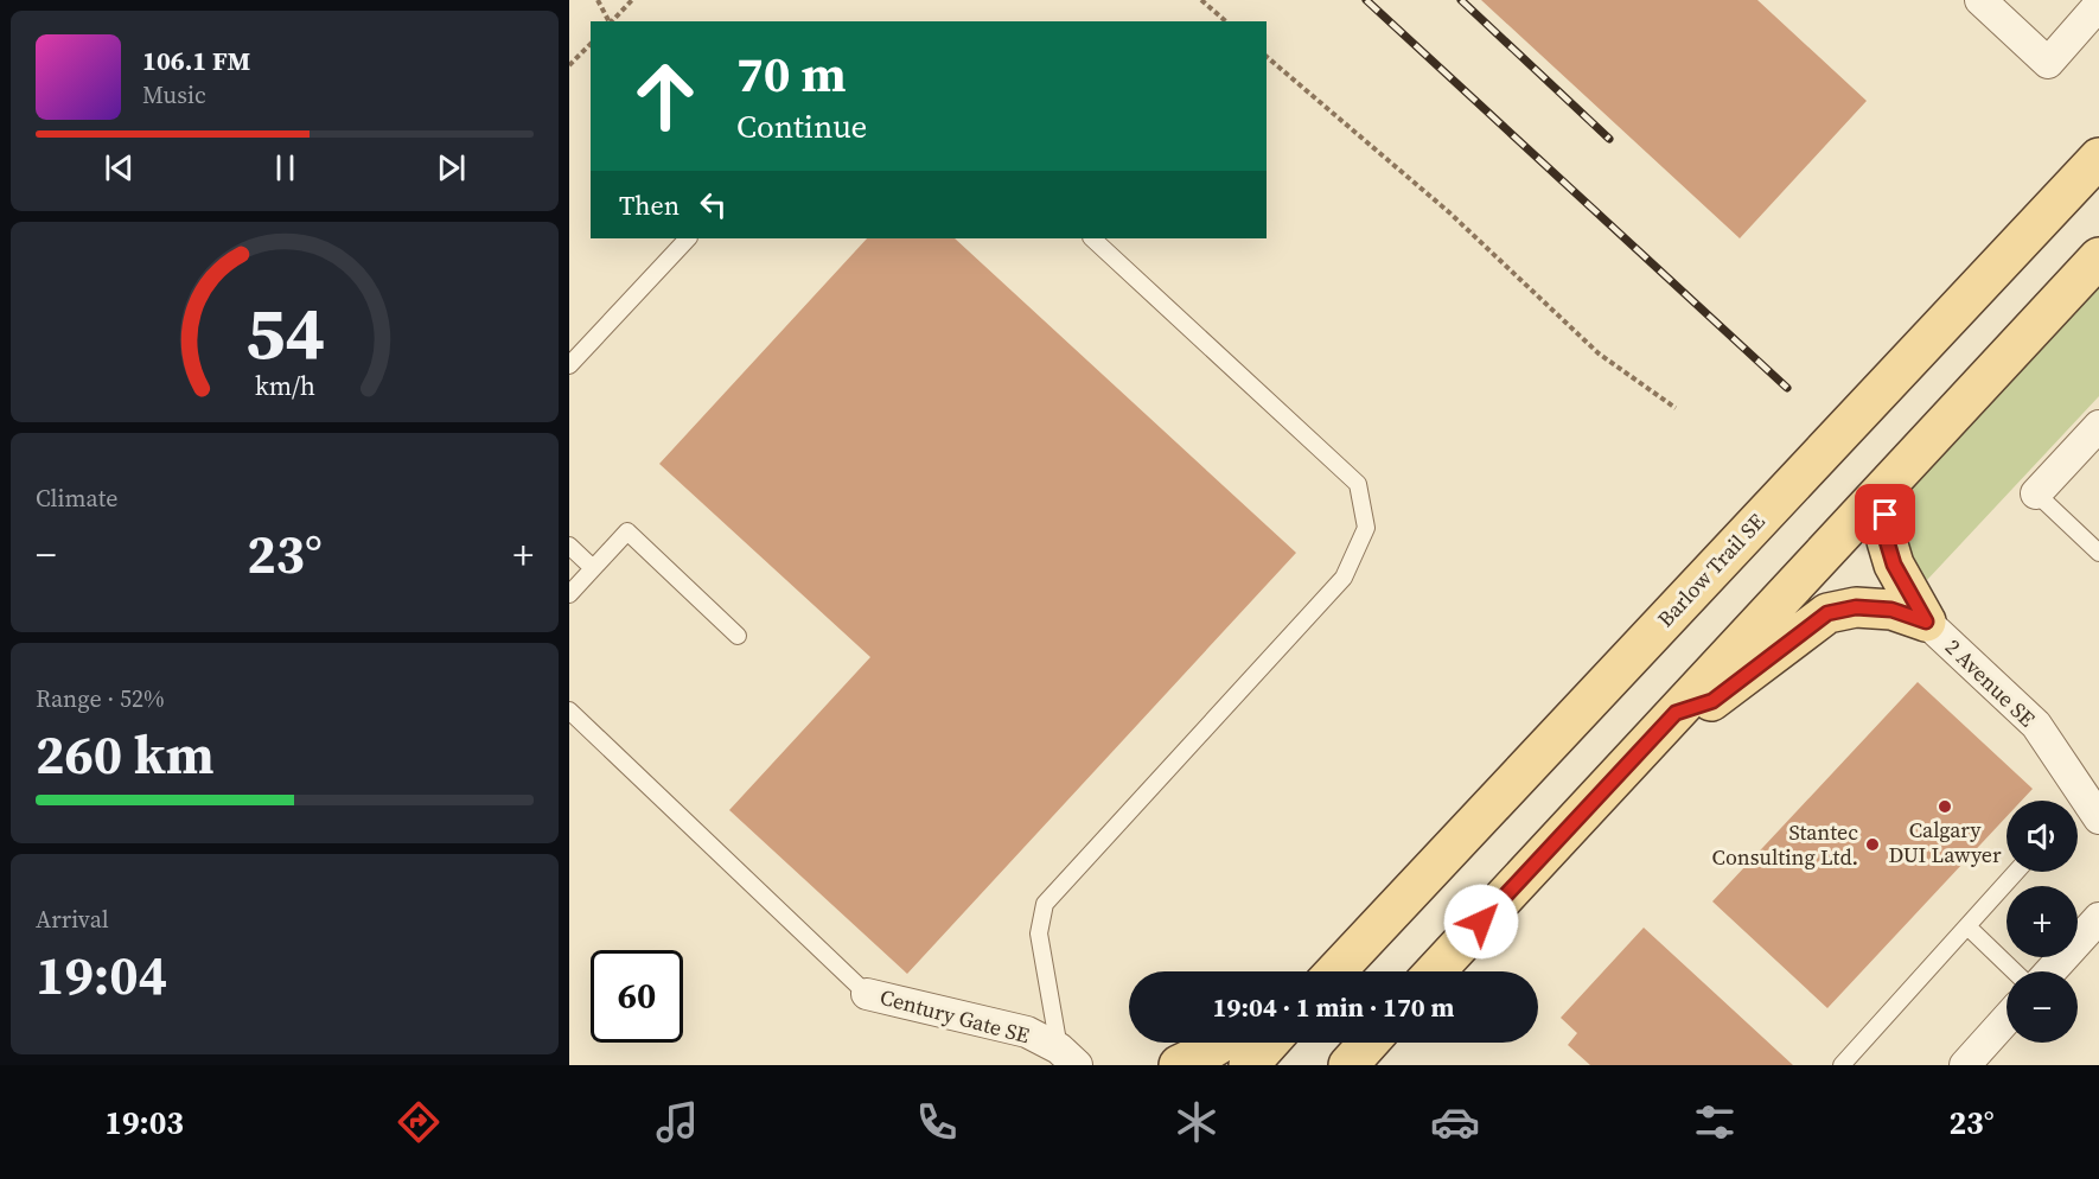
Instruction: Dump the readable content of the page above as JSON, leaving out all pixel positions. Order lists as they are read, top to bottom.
{
  "streets": {
    "main road": ["Barlow Trail SE"],
    "street": ["2 Avenue SE", "Century Gate SE"]
  },
  "places": ["Calgary DUI Lawyer", "Stantec Consulting Ltd."],
  "page": {
    "turn": ["70 m", "Continue"],
    "song": ["106.1 FM", "Music"],
    "then": "Then",
    "tile": [
      "Climate",
      ["Range · 52%", "260 km"],
      ["Arrival", "19:04"]
    ],
    "heat": ["−", "23°", "+"],
    "map_buttons": ["+", "−"],
    "limit": "60",
    "trip": "19:04 · 1 min · 170 m",
    "tabs": ["19:03", "23°"],
    "gauge": ["54", "km/h"]
  }
}
